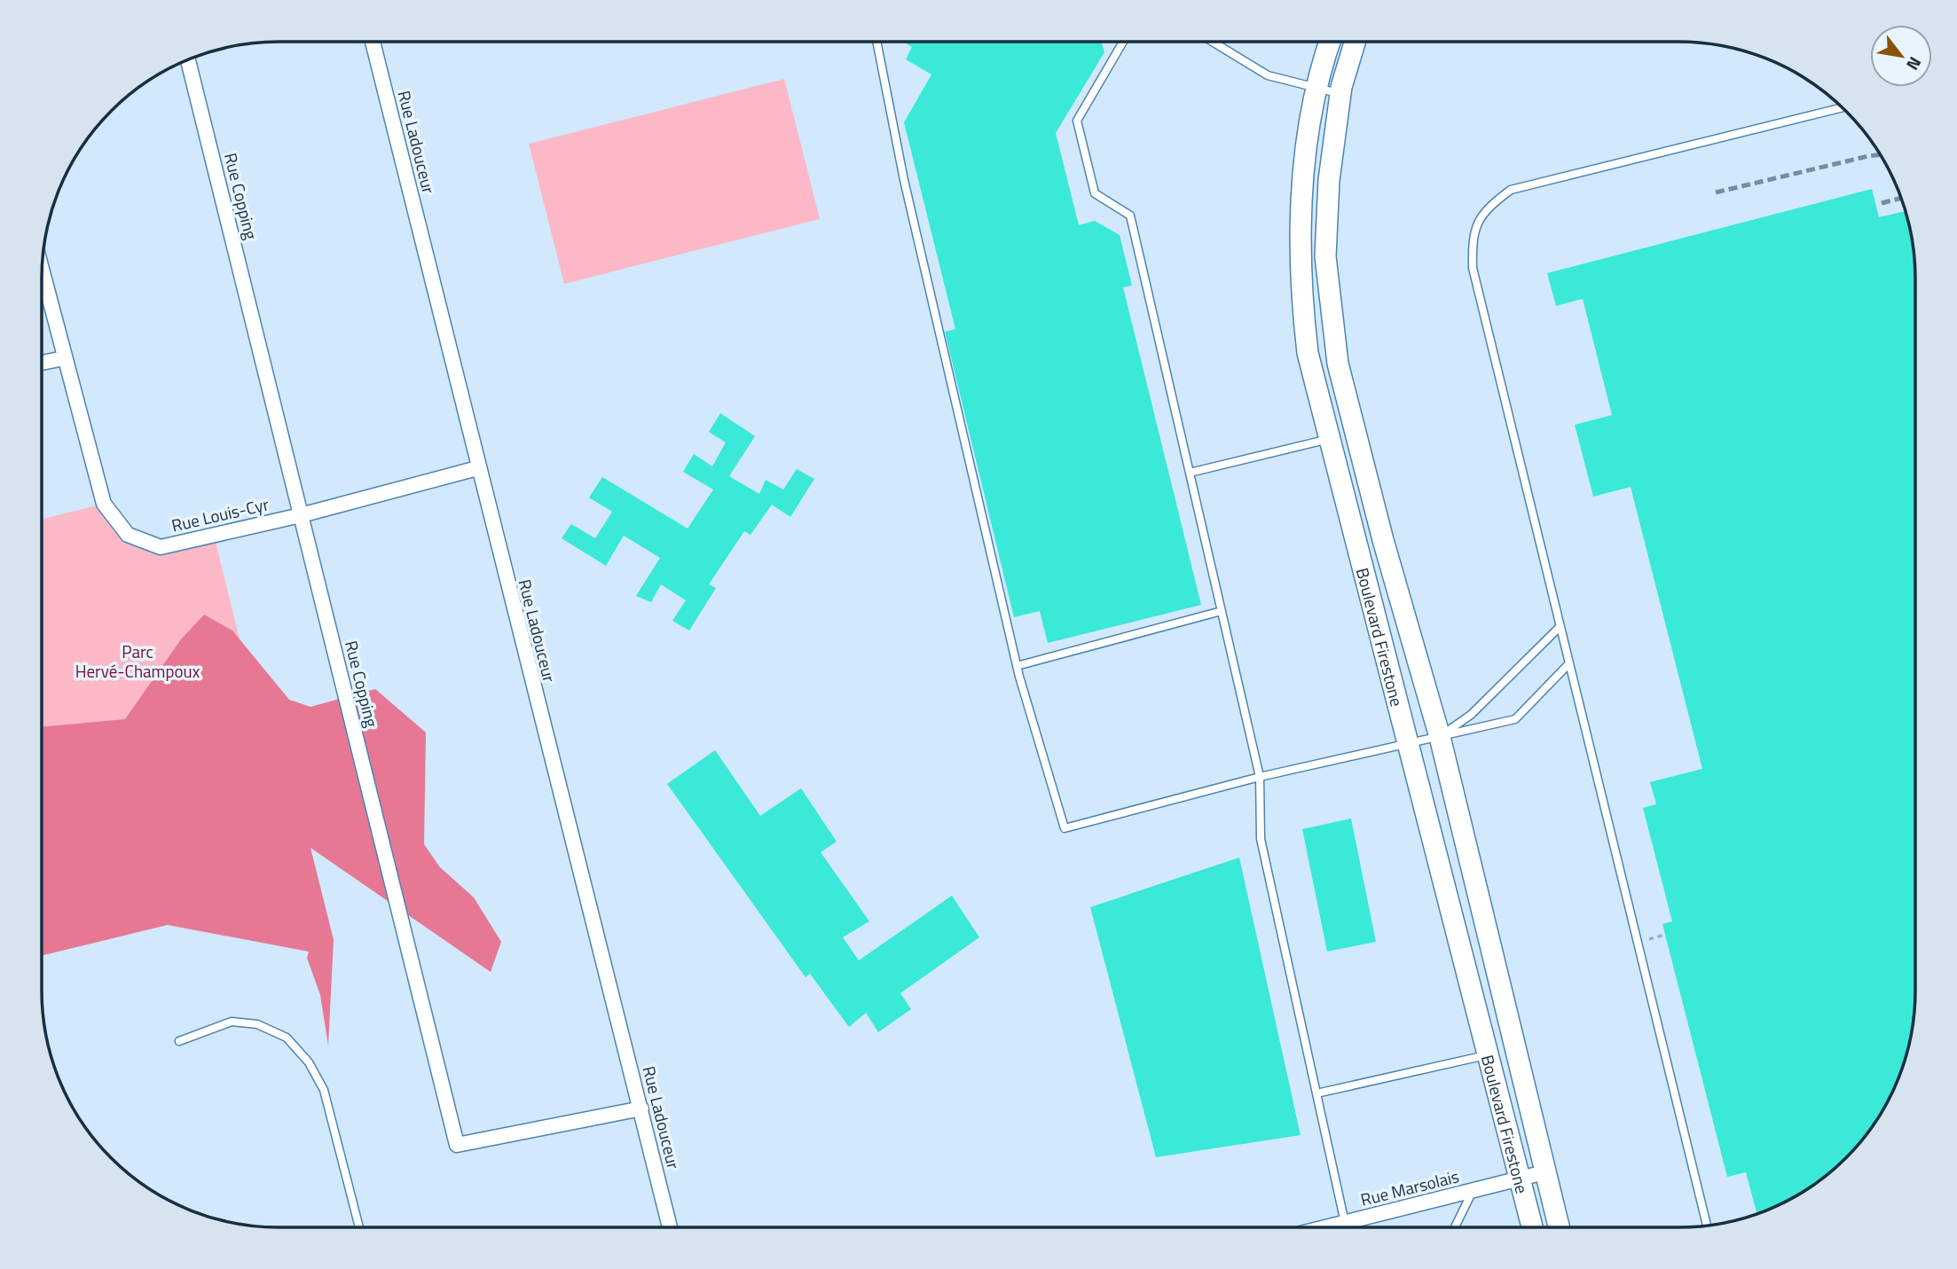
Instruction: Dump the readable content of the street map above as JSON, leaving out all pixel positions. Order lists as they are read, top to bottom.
{
  "streets": {
    "main road": ["Boulevard Firestone"],
    "street": [
      "Rue Ladouceur",
      "Rue Copping",
      "Rue Louis-Cyr",
      "Rue Marsolais"
    ]
  },
  "crossings": [
    ["Rue Ladouceur", "Rue Copping"],
    ["Rue Ladouceur", "Rue Louis-Cyr"],
    ["Rue Copping", "Rue Louis-Cyr"],
    ["Boulevard Firestone", "Rue Marsolais"]
  ],
  "parks": ["Parc Hervé-Champoux"],
  "north": "bottom right"
}
